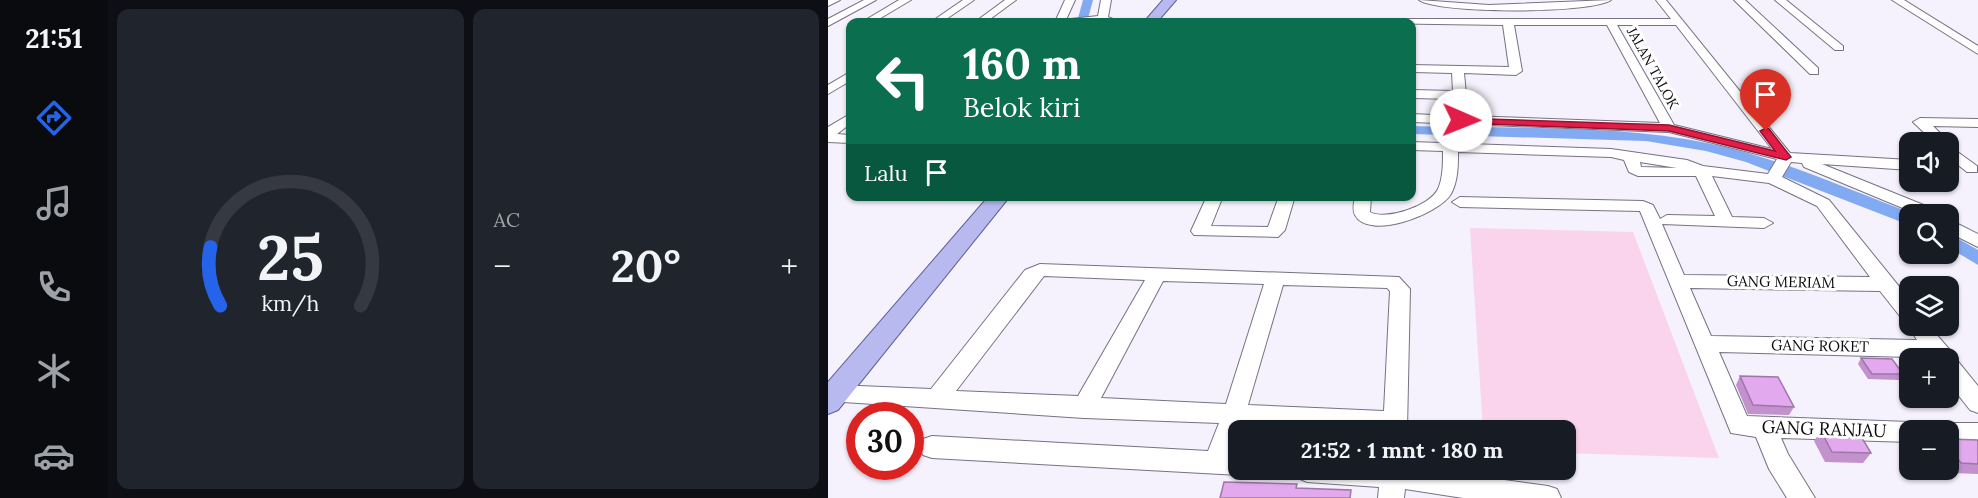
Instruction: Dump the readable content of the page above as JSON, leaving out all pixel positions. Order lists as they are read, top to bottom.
{
  "streets": {
    "street": [
      "JALAN TALOK",
      "GANG MERIAM",
      "GANG ROKET",
      "GANG RANJAU"
    ]
  },
  "crossings": [
    ["GANG ROKET", "GANG RANJAU"]
  ],
  "page": {
    "tabs": "21:51",
    "tile": "AC",
    "turn": ["160 m", "Belok kiri"],
    "map_buttons": ["+", "−"],
    "then": "Lalu",
    "heat": ["−", "20°", "+"],
    "limit": "30",
    "trip": "21:52 · 1 mnt · 180 m",
    "gauge": ["25", "km/h"]
  }
}
